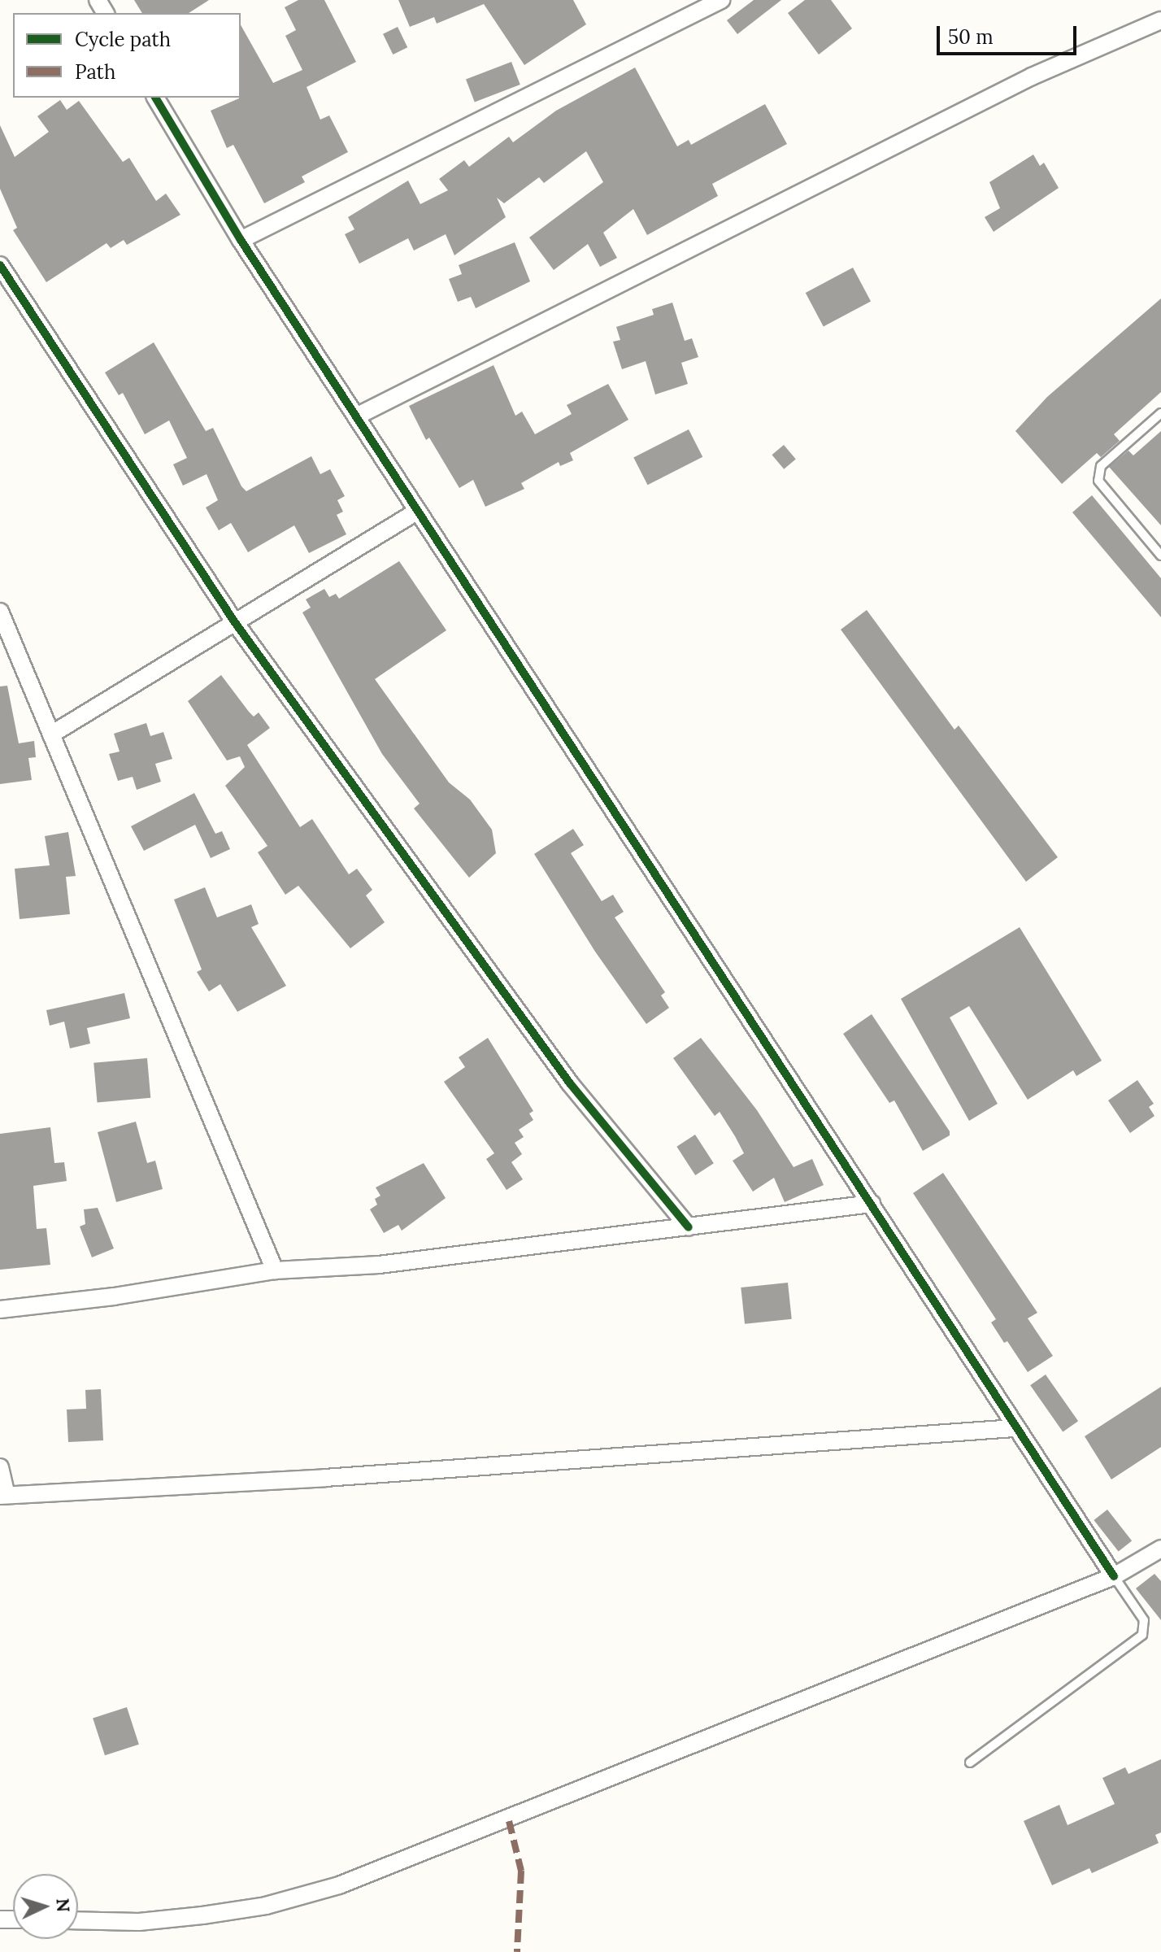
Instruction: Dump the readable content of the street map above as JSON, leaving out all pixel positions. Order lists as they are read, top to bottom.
{
  "legend": ["Cycle path", "Path"],
  "scale_bar": "50 m",
  "north": "right"
}
